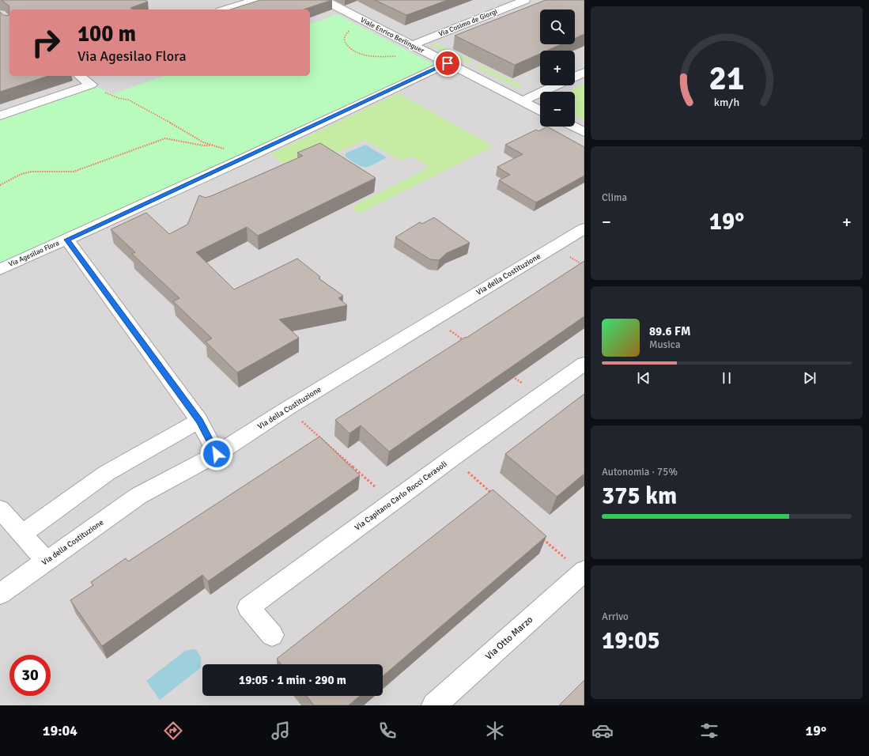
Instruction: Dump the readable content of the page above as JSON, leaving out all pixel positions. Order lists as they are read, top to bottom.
{
  "streets": {
    "street": [
      "Via Cosimo de Giorgi",
      "Viale Enrico Berlinguer",
      "Via Agesilao Flora",
      "Via della Costituzione",
      "Via Capitano Carlo Rocci Cerasoli",
      "Via Otto Marzo"
    ]
  },
  "crossings": [
    ["Via Cosimo de Giorgi", "Viale Enrico Berlinguer"],
    ["Viale Enrico Berlinguer", "Via Agesilao Flora"]
  ],
  "page": {
    "map_buttons": ["+", "−"],
    "turn": ["100 m", "Via Agesilao Flora"],
    "tile": [
      "Clima",
      ["Autonomia · 75%", "375 km"],
      ["Arrivo", "19:05"]
    ],
    "heat": ["−", "19°", "+"],
    "song": ["89.6 FM", "Musica"],
    "limit": "30",
    "trip": "19:05 · 1 min · 290 m",
    "tabs": ["19:04", "19°"],
    "gauge": ["21", "km/h"]
  }
}
